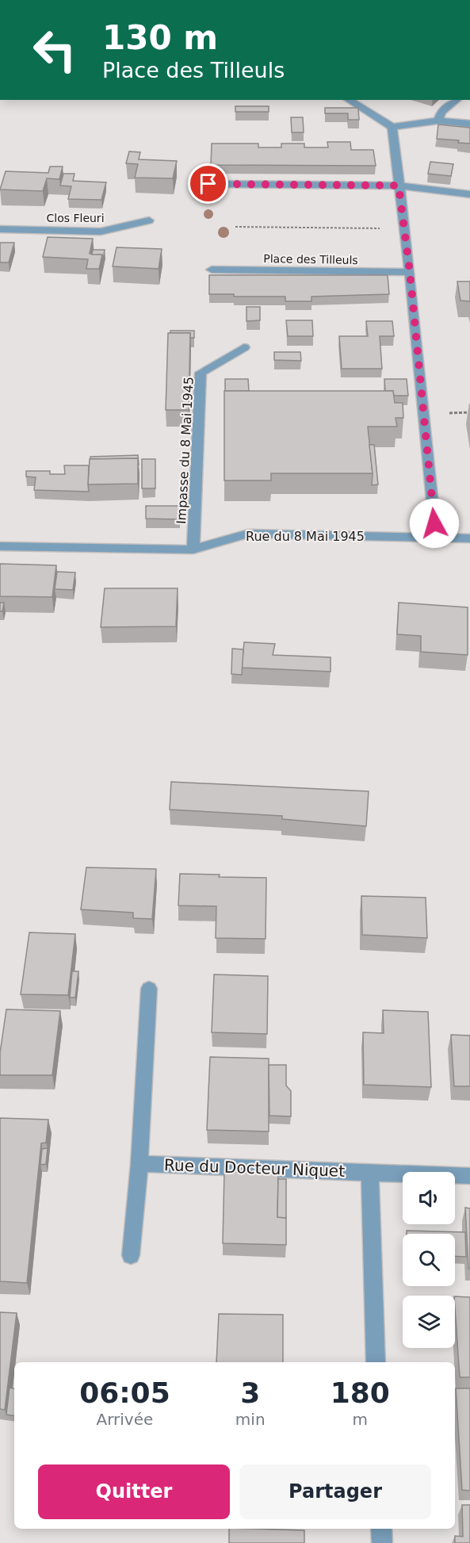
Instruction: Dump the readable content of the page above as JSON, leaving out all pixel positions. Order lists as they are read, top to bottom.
{
  "streets": {
    "street": [
      "Clos Fleuri",
      "Place des Tilleuls",
      "Impasse du 8 Mai 1945",
      "Rue du 8 Mai 1945",
      "Rue du Docteur Niquet"
    ]
  },
  "crossings": [
    ["Impasse du 8 Mai 1945", "Rue du 8 Mai 1945"]
  ],
  "page": {
    "turn": ["130 m", "Place des Tilleuls"],
    "eta": [
      "06:05",
      "Arrivée",
      "3",
      "min",
      "180",
      "m"
    ],
    "buttons": ["Quitter", "Partager"]
  }
}
